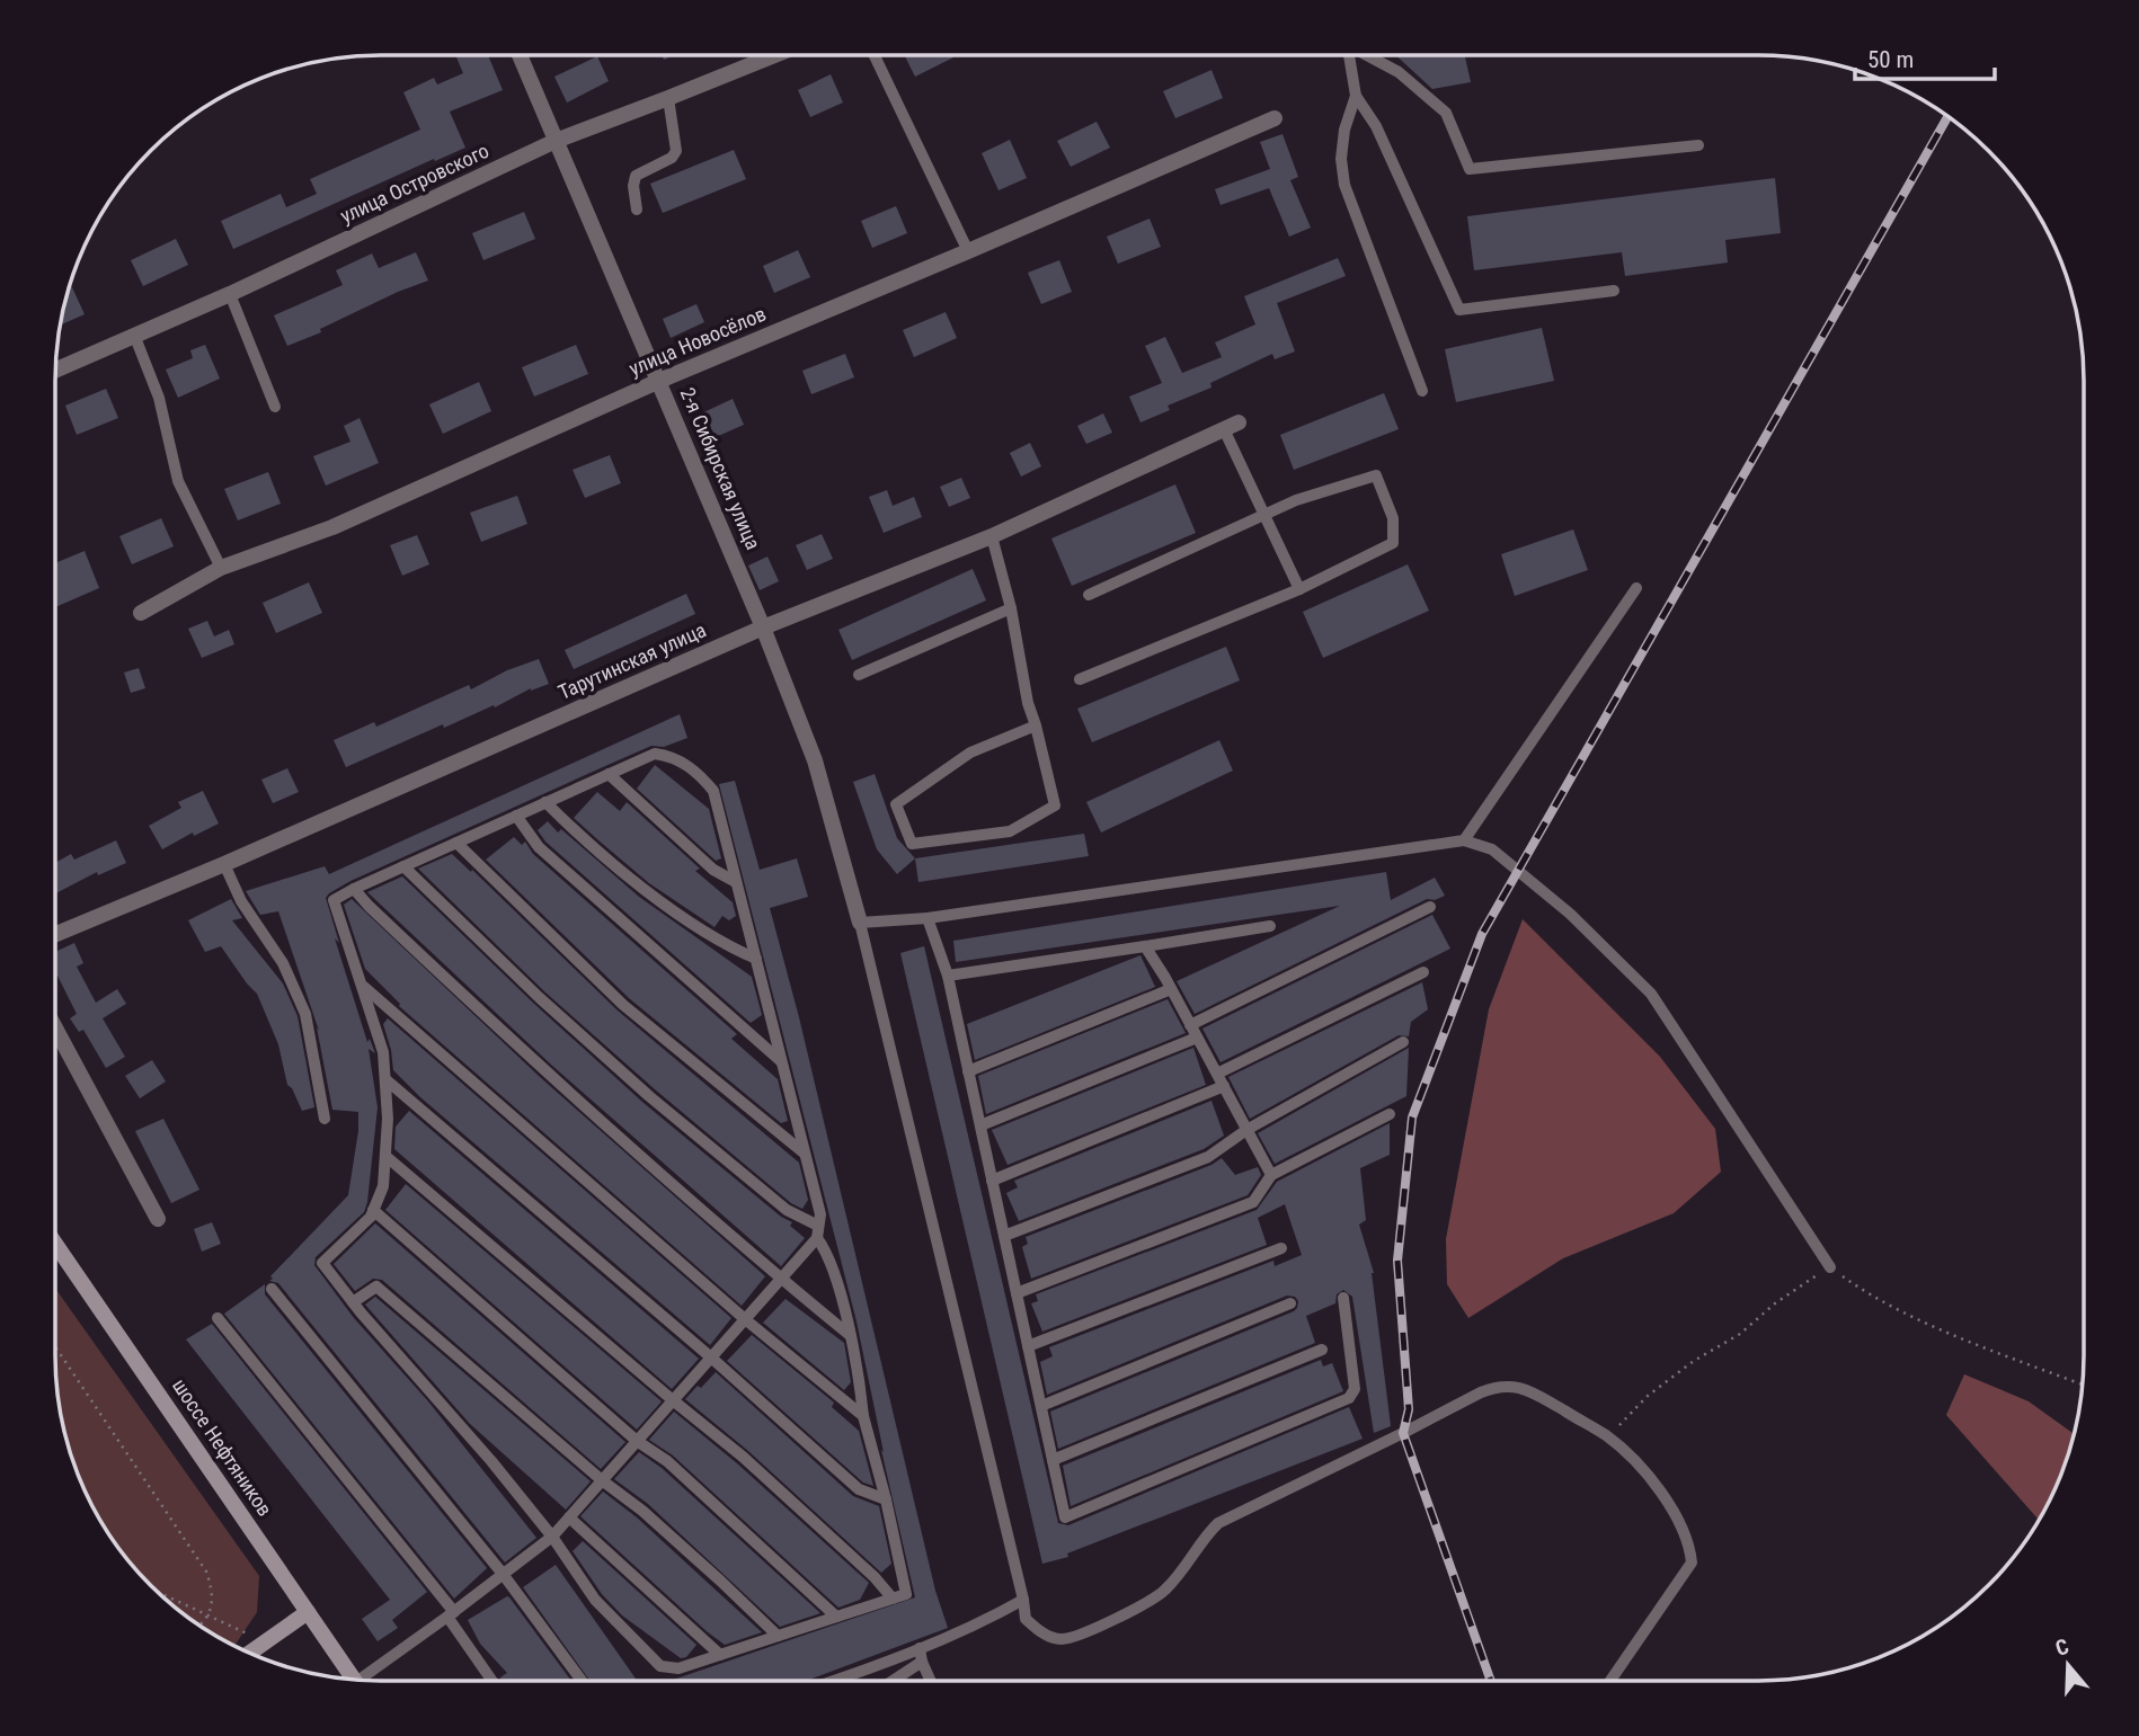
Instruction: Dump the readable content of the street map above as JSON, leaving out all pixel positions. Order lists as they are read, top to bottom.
{
  "streets": {
    "main road": ["шоссе Нефтяников"],
    "street": [
      "улица Островского",
      "улица Новосёлов",
      "2-я Сибирская улица",
      "Тарутинская улица"
    ]
  },
  "crossings": [
    ["улица Островского", "2-я Сибирская улица"],
    ["улица Новосёлов", "2-я Сибирская улица"],
    ["2-я Сибирская улица", "Тарутинская улица"]
  ],
  "scale_bar": "50 m",
  "north": "top"
}
